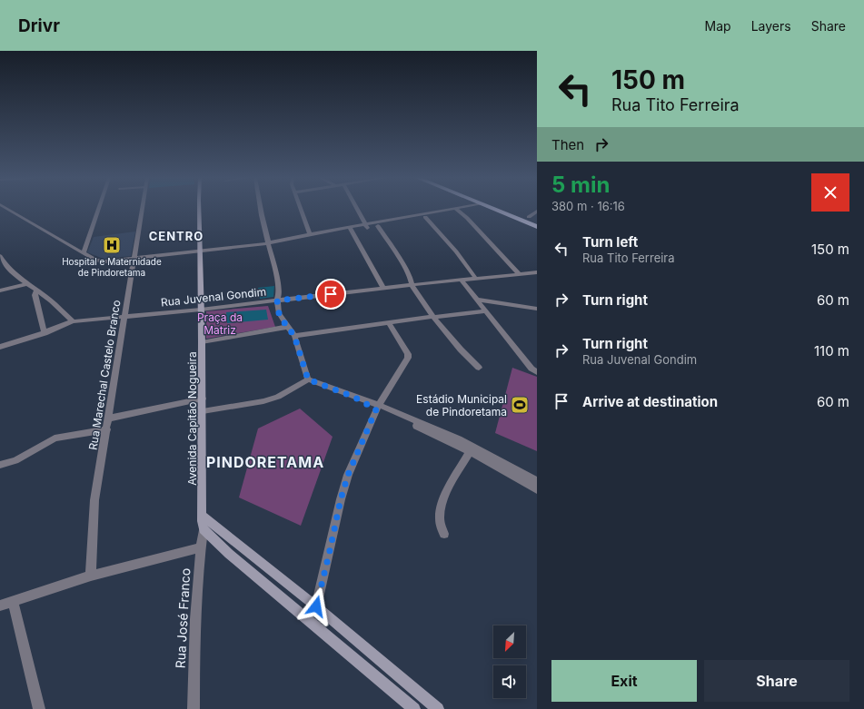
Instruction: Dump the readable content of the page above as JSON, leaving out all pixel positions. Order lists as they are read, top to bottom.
{
  "streets": {
    "main road": ["Avenida Capitão Nogueira"],
    "street": ["Rua Juvenal Gondim", "Rua Marechal Castelo Branco", "Rua José Franco"]
  },
  "crossings": [
    ["Rua Juvenal Gondim", "Rua Marechal Castelo Branco"],
    ["Rua Juvenal Gondim", "Avenida Capitão Nogueira"],
    ["Avenida Capitão Nogueira", "Rua José Franco"]
  ],
  "districts": ["CENTRO", "PINDORETAMA"],
  "parks": ["Praça da Matriz"],
  "places": {
    "hospital": ["Hospital e Maternidade de Pindoretama"],
    "sports": ["Estádio Municipal de Pindoretama"]
  },
  "north": "bottom left",
  "page": {
    "header": "Drivr",
    "nav": ["Map", "Layers", "Share"],
    "turn": ["150 m", "Rua Tito Ferreira"],
    "then": "Then",
    "heading": ["5 min", "380 m · 16:16"],
    "list": [
      {
        "name": "Turn left",
        "note": "Rua Tito Ferreira",
        "value": "150 m"
      },
      {
        "name": "Turn right",
        "value": "60 m"
      },
      {
        "name": "Turn right",
        "note": "Rua Juvenal Gondim",
        "value": "110 m"
      },
      {
        "name": "Arrive at destination",
        "value": "60 m"
      }
    ],
    "buttons": ["Exit", "Share"]
  }
}
